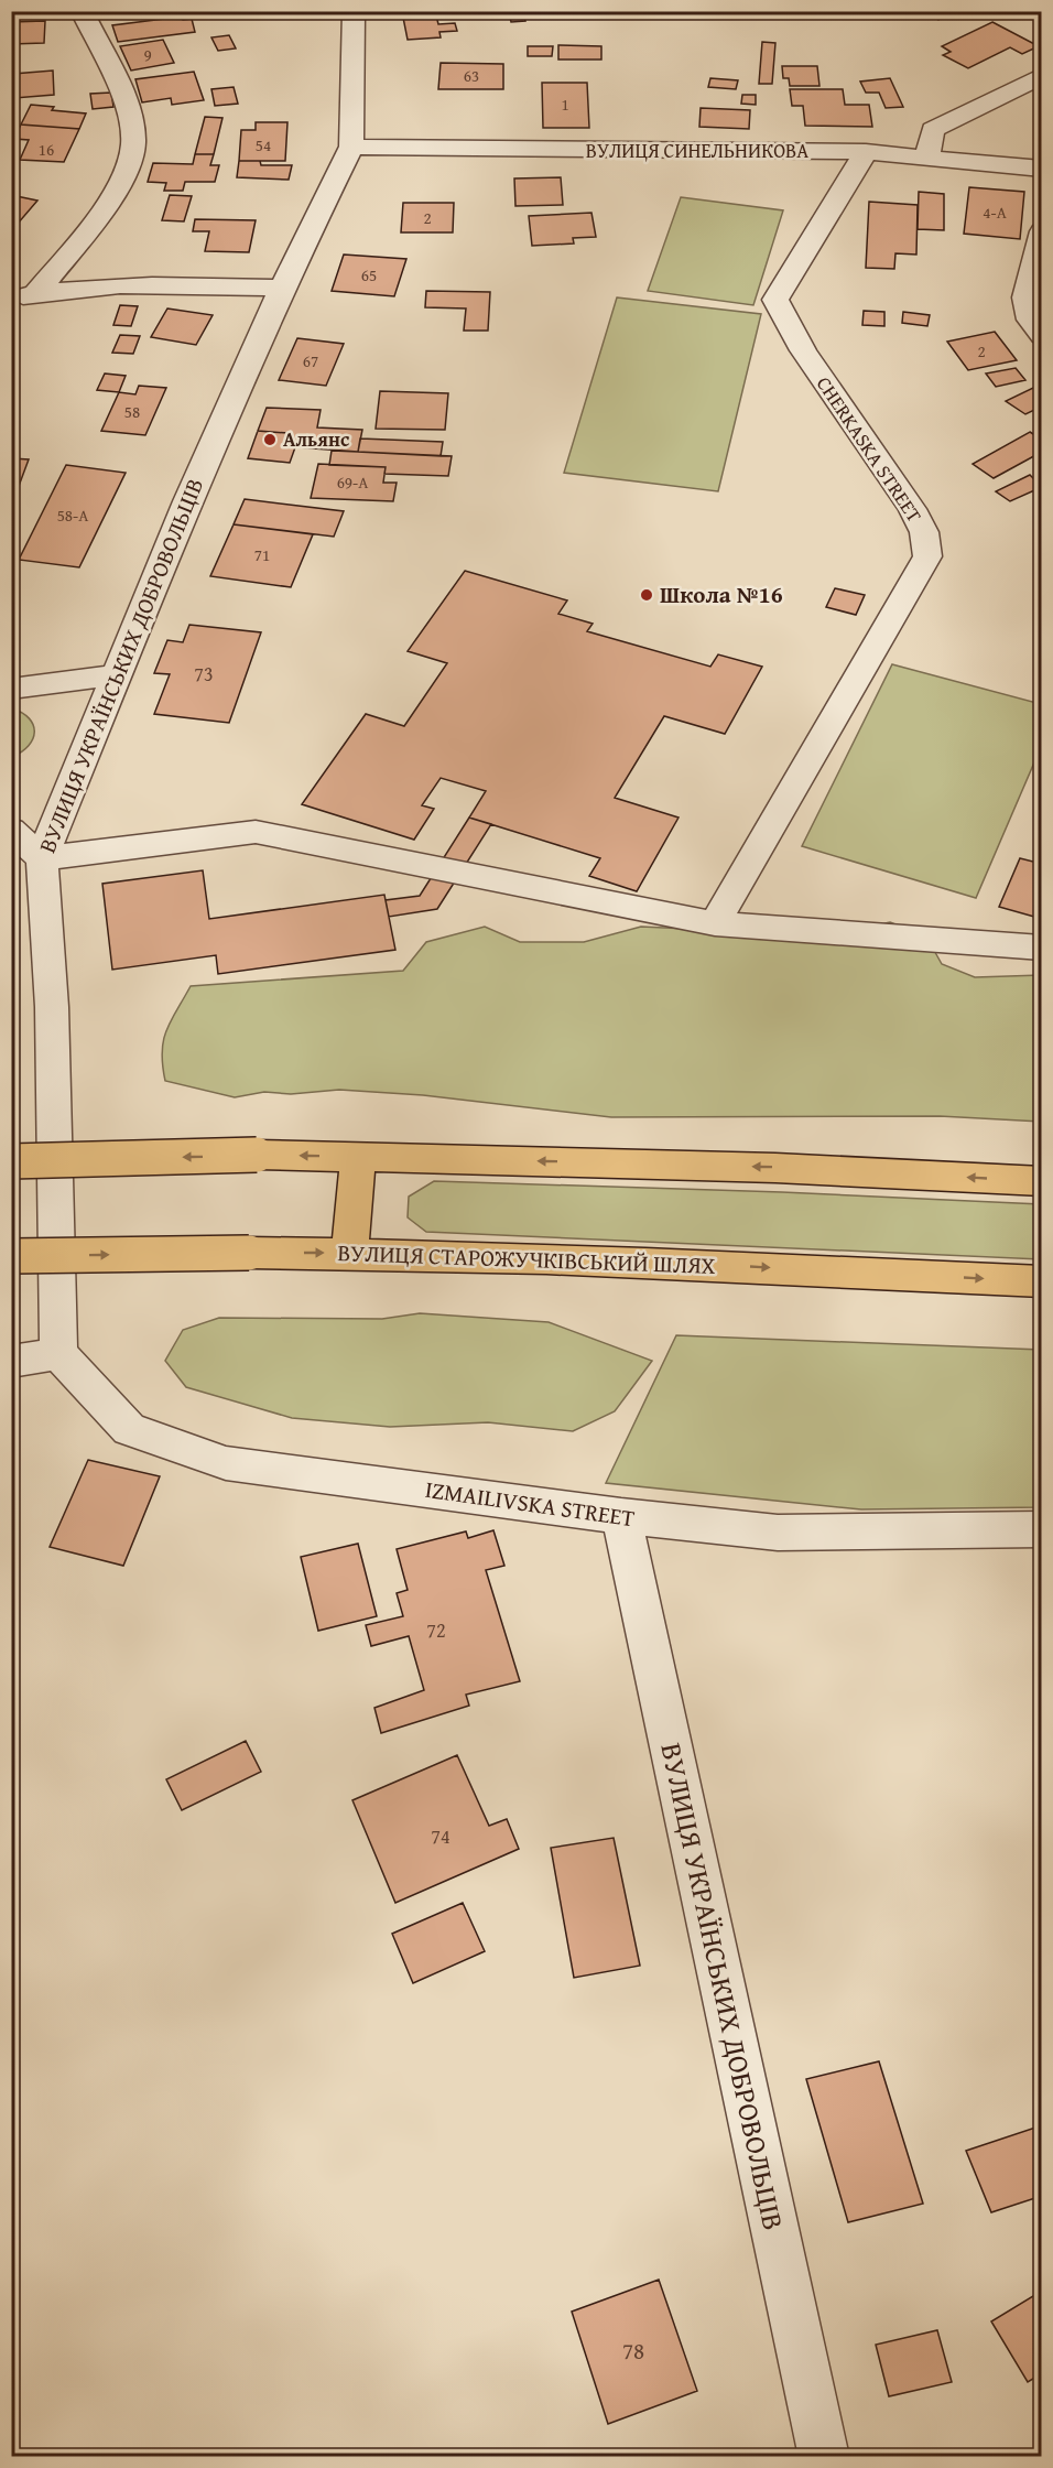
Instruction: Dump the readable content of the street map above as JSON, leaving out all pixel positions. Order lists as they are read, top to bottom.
{
  "streets": {
    "main road": ["ВУЛИЦЯ СТАРОЖУЧКІВСЬКИЙ ШЛЯХ"],
    "street": [
      "ВУЛИЦЯ СИНЕЛЬНИКОВА",
      "CHERKASKA STREET",
      "ВУЛИЦЯ УКРАЇНСЬКИХ ДОБРОВОЛЬЦІВ",
      "IZMAILIVSKA STREET"
    ]
  },
  "crossings": [
    ["ВУЛИЦЯ СИНЕЛЬНИКОВА", "CHERKASKA STREET"],
    ["ВУЛИЦЯ СИНЕЛЬНИКОВА", "ВУЛИЦЯ УКРАЇНСЬКИХ ДОБРОВОЛЬЦІВ"],
    ["ВУЛИЦЯ УКРАЇНСЬКИХ ДОБРОВОЛЬЦІВ", "IZMAILIVSKA STREET"]
  ],
  "places": ["Альянс", "Школа №16"],
  "house_numbers": [
    "9",
    "63",
    "1",
    "54",
    "16",
    "4-А",
    "2",
    "65",
    "2",
    "67",
    "58",
    "69-А",
    "58-А",
    "71",
    "73",
    "72",
    "74",
    "78"
  ]
}
